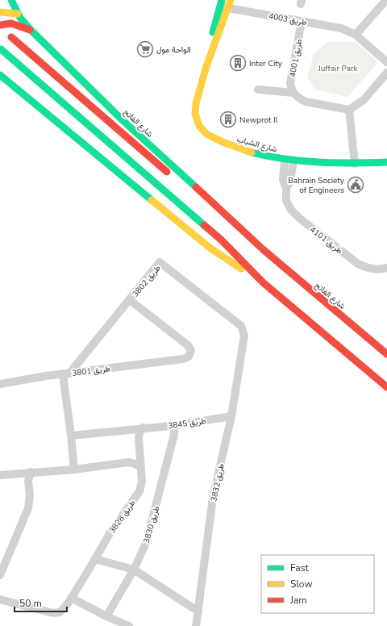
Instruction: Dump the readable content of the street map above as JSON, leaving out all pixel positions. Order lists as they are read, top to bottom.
{
  "streets": {
    "main road": ["شارع الفاتح", "شارع الشباب"],
    "street": [
      "طريق 4003",
      "طريق 4001",
      "طريق 4101",
      "طريق 3802",
      "طريق 3801",
      "طريق 3845",
      "طريق 3832",
      "طريق 3828",
      "طريق 3830"
    ]
  },
  "crossings": [
    ["طريق 4003", "طريق 4001"],
    ["طريق 4003", "شارع الشباب"],
    ["شارع الشباب", "طريق 4101"],
    ["طريق 3802", "طريق 3801"],
    ["طريق 3802", "طريق 3832"],
    ["طريق 3845", "طريق 3832"],
    ["طريق 3845", "طريق 3828"],
    ["طريق 3845", "طريق 3830"]
  ],
  "parks": ["Juffair Park"],
  "places": {
    "supermarket": ["الواحة مول"],
    "building": ["Inter City", "Newprot II"],
    "public building": ["Bahrain Society of Engineers"]
  },
  "legend": ["Fast", "Slow", "Jam"],
  "scale_bar": "50 m"
}
